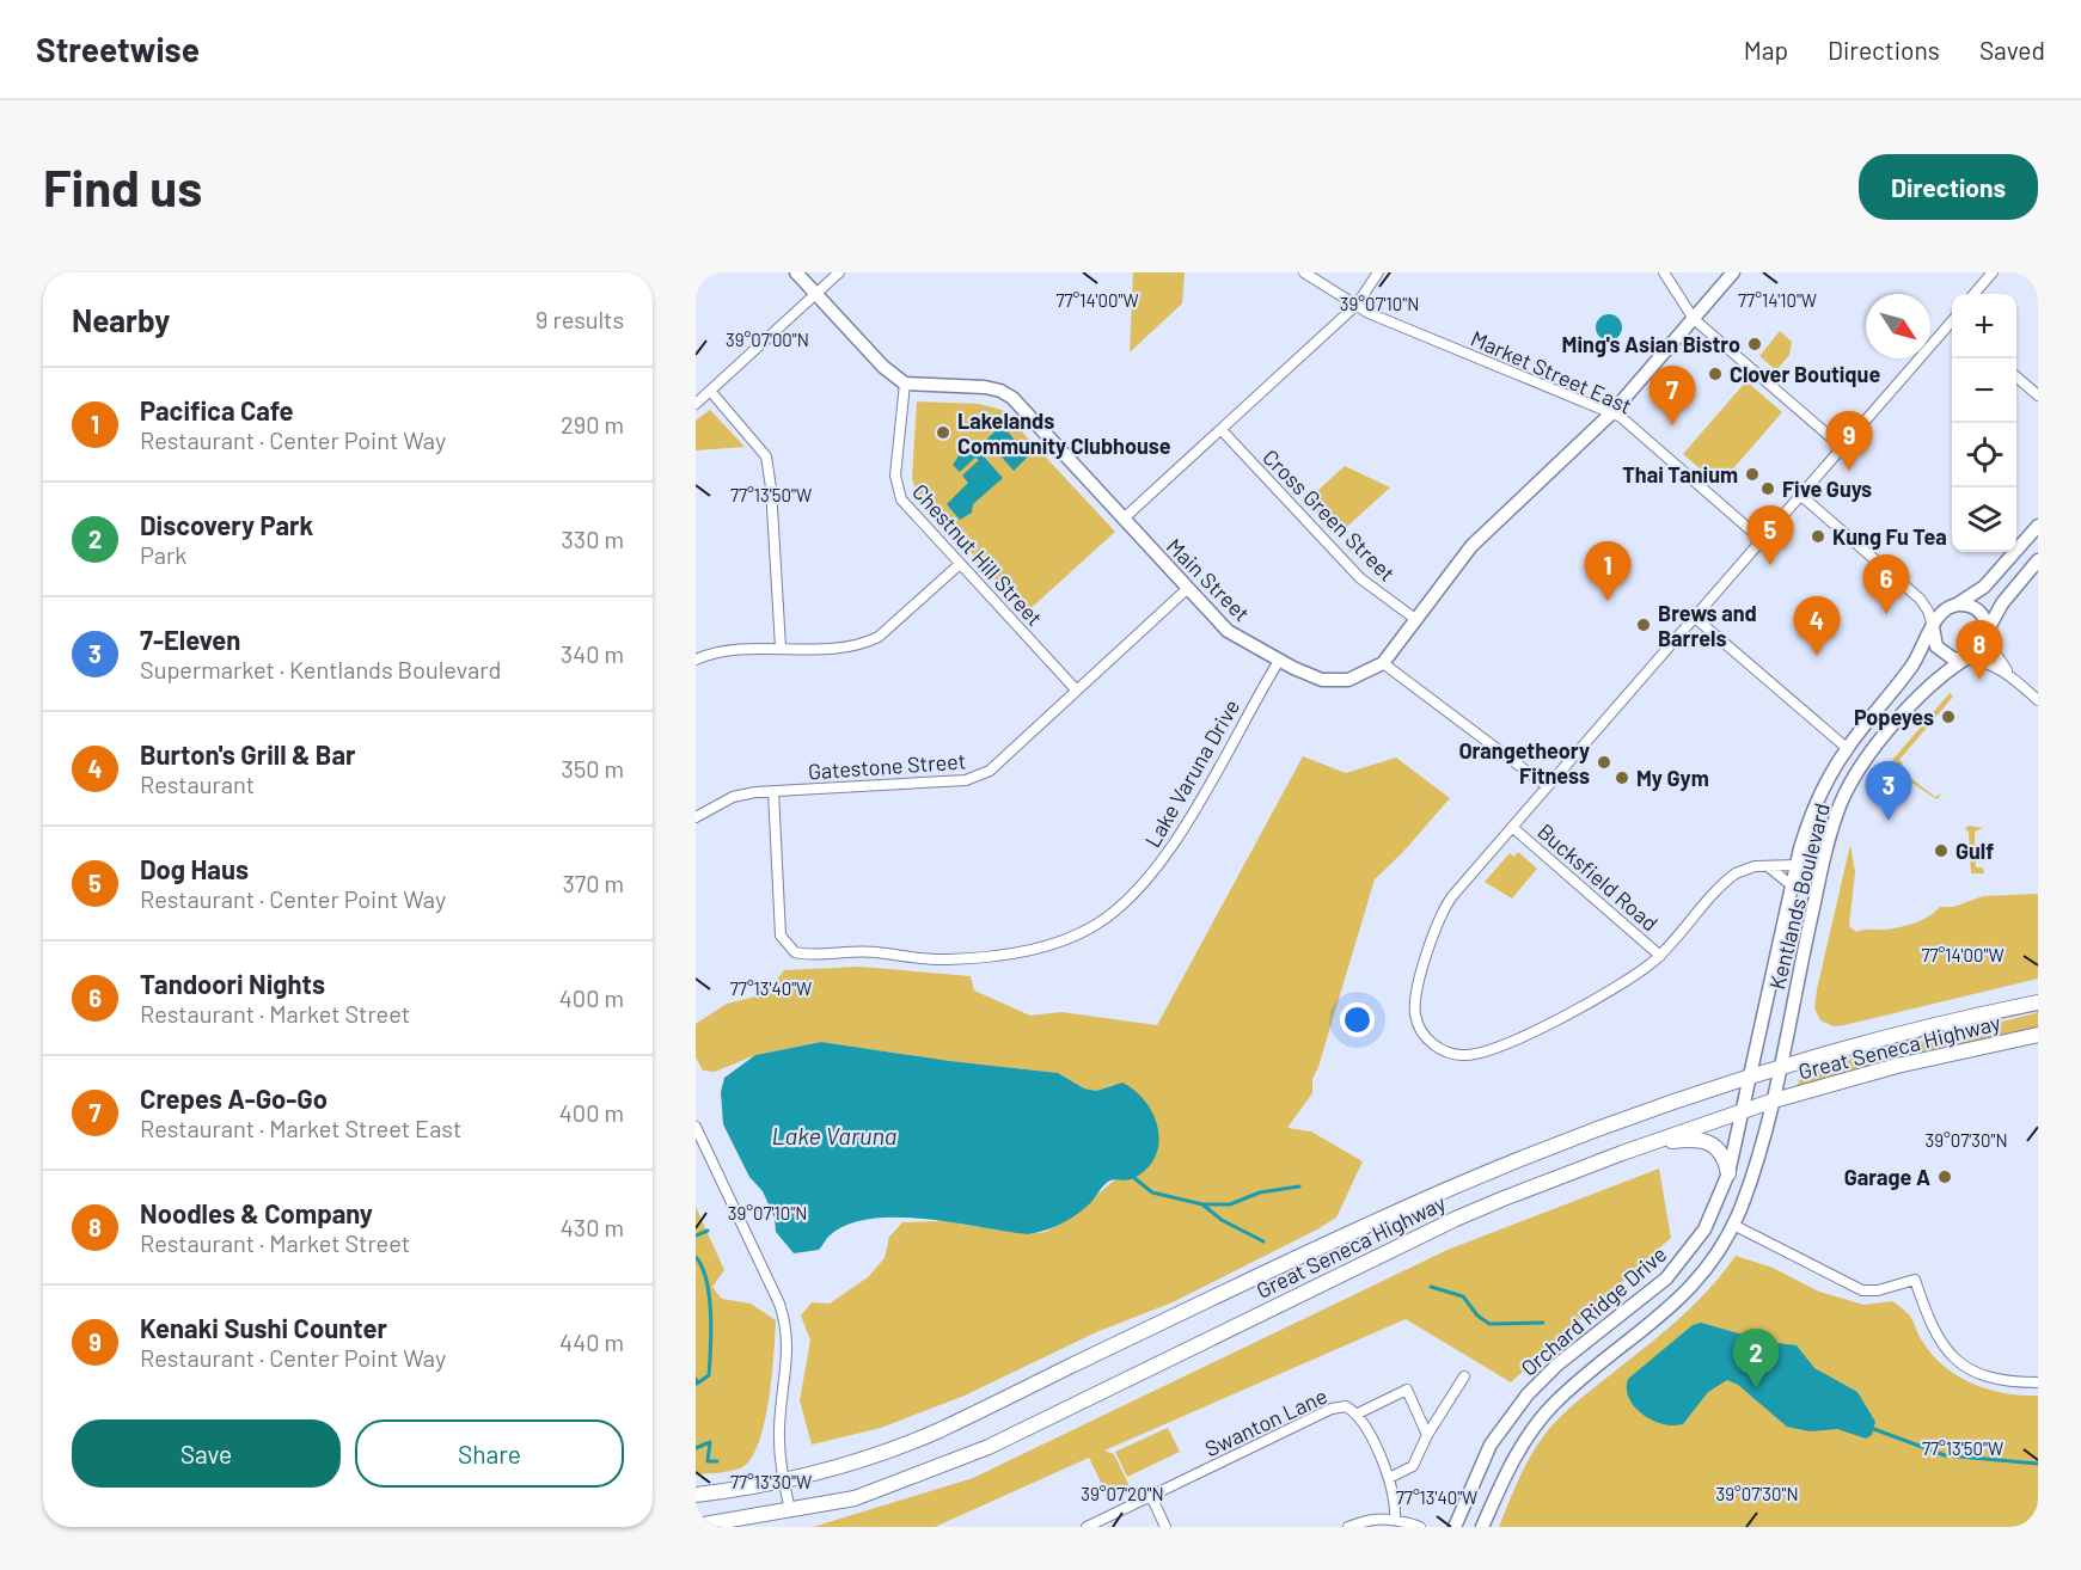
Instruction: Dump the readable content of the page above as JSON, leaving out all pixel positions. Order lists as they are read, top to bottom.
{
  "streets": {
    "main road": ["Great Seneca Highway"],
    "street": [
      "Market Street East",
      "Cross Green Street",
      "Chestnut Hill Street",
      "Main Street",
      "Gatestone Street",
      "Lake Varuna Drive",
      "Bucksfield Road",
      "Kentlands Boulevard",
      "Orchard Ridge Drive",
      "Swanton Lane"
    ]
  },
  "crossings": [
    ["Chestnut Hill Street", "Main Street"],
    ["Chestnut Hill Street", "Gatestone Street"],
    ["Main Street", "Gatestone Street"],
    ["Main Street", "Lake Varuna Drive"],
    ["Gatestone Street", "Lake Varuna Drive"],
    ["Kentlands Boulevard", "Great Seneca Highway"],
    ["Kentlands Boulevard", "Orchard Ridge Drive"],
    ["Great Seneca Highway", "Orchard Ridge Drive"]
  ],
  "water": ["Lake Varuna"],
  "places": [
    "Ming's Asian Bistro",
    "Clover Boutique",
    "Lakelands Community Clubhouse",
    "Thai Tanium",
    "Five Guys",
    "Kung Fu Tea",
    "Brews and Barrels",
    "Popeyes",
    "Orangetheory Fitness",
    "My Gym",
    "Gulf",
    "Garage A"
  ],
  "north": "bottom right",
  "page": {
    "header": "Streetwise",
    "nav": ["Map", "Directions", "Saved"],
    "buttons": [
      "Directions",
      ["Save", "Share"]
    ],
    "title": "Find us",
    "heading": ["Nearby", "9 results"],
    "map_buttons": ["+", "−"],
    "list": [
      {
        "mark": "1",
        "name": "Pacifica Cafe",
        "note": "Restaurant · Center Point Way",
        "value": "290 m"
      },
      {
        "mark": "2",
        "name": "Discovery Park",
        "note": "Park",
        "value": "330 m"
      },
      {
        "mark": "3",
        "name": "7-Eleven",
        "note": "Supermarket · Kentlands Boulevard",
        "value": "340 m"
      },
      {
        "mark": "4",
        "name": "Burton's Grill & Bar",
        "note": "Restaurant",
        "value": "350 m"
      },
      {
        "mark": "5",
        "name": "Dog Haus",
        "note": "Restaurant · Center Point Way",
        "value": "370 m"
      },
      {
        "mark": "6",
        "name": "Tandoori Nights",
        "note": "Restaurant · Market Street",
        "value": "400 m"
      },
      {
        "mark": "7",
        "name": "Crepes A-Go-Go",
        "note": "Restaurant · Market Street East",
        "value": "400 m"
      },
      {
        "mark": "8",
        "name": "Noodles & Company",
        "note": "Restaurant · Market Street",
        "value": "430 m"
      },
      {
        "mark": "9",
        "name": "Kenaki Sushi Counter",
        "note": "Restaurant · Center Point Way",
        "value": "440 m"
      }
    ],
    "pins": [
      "7",
      "9",
      "5",
      "1",
      "6",
      "4",
      "8",
      "3",
      "2"
    ]
  },
  "coordinates": [
    "77°14'00\"W",
    "77°14'10\"W",
    "39°07'10\"N",
    "39°07'00\"N",
    "77°13'50\"W",
    "77°13'40\"W",
    "39°07'30\"N",
    "77°13'30\"W",
    "39°07'20\"N"
  ]
}
